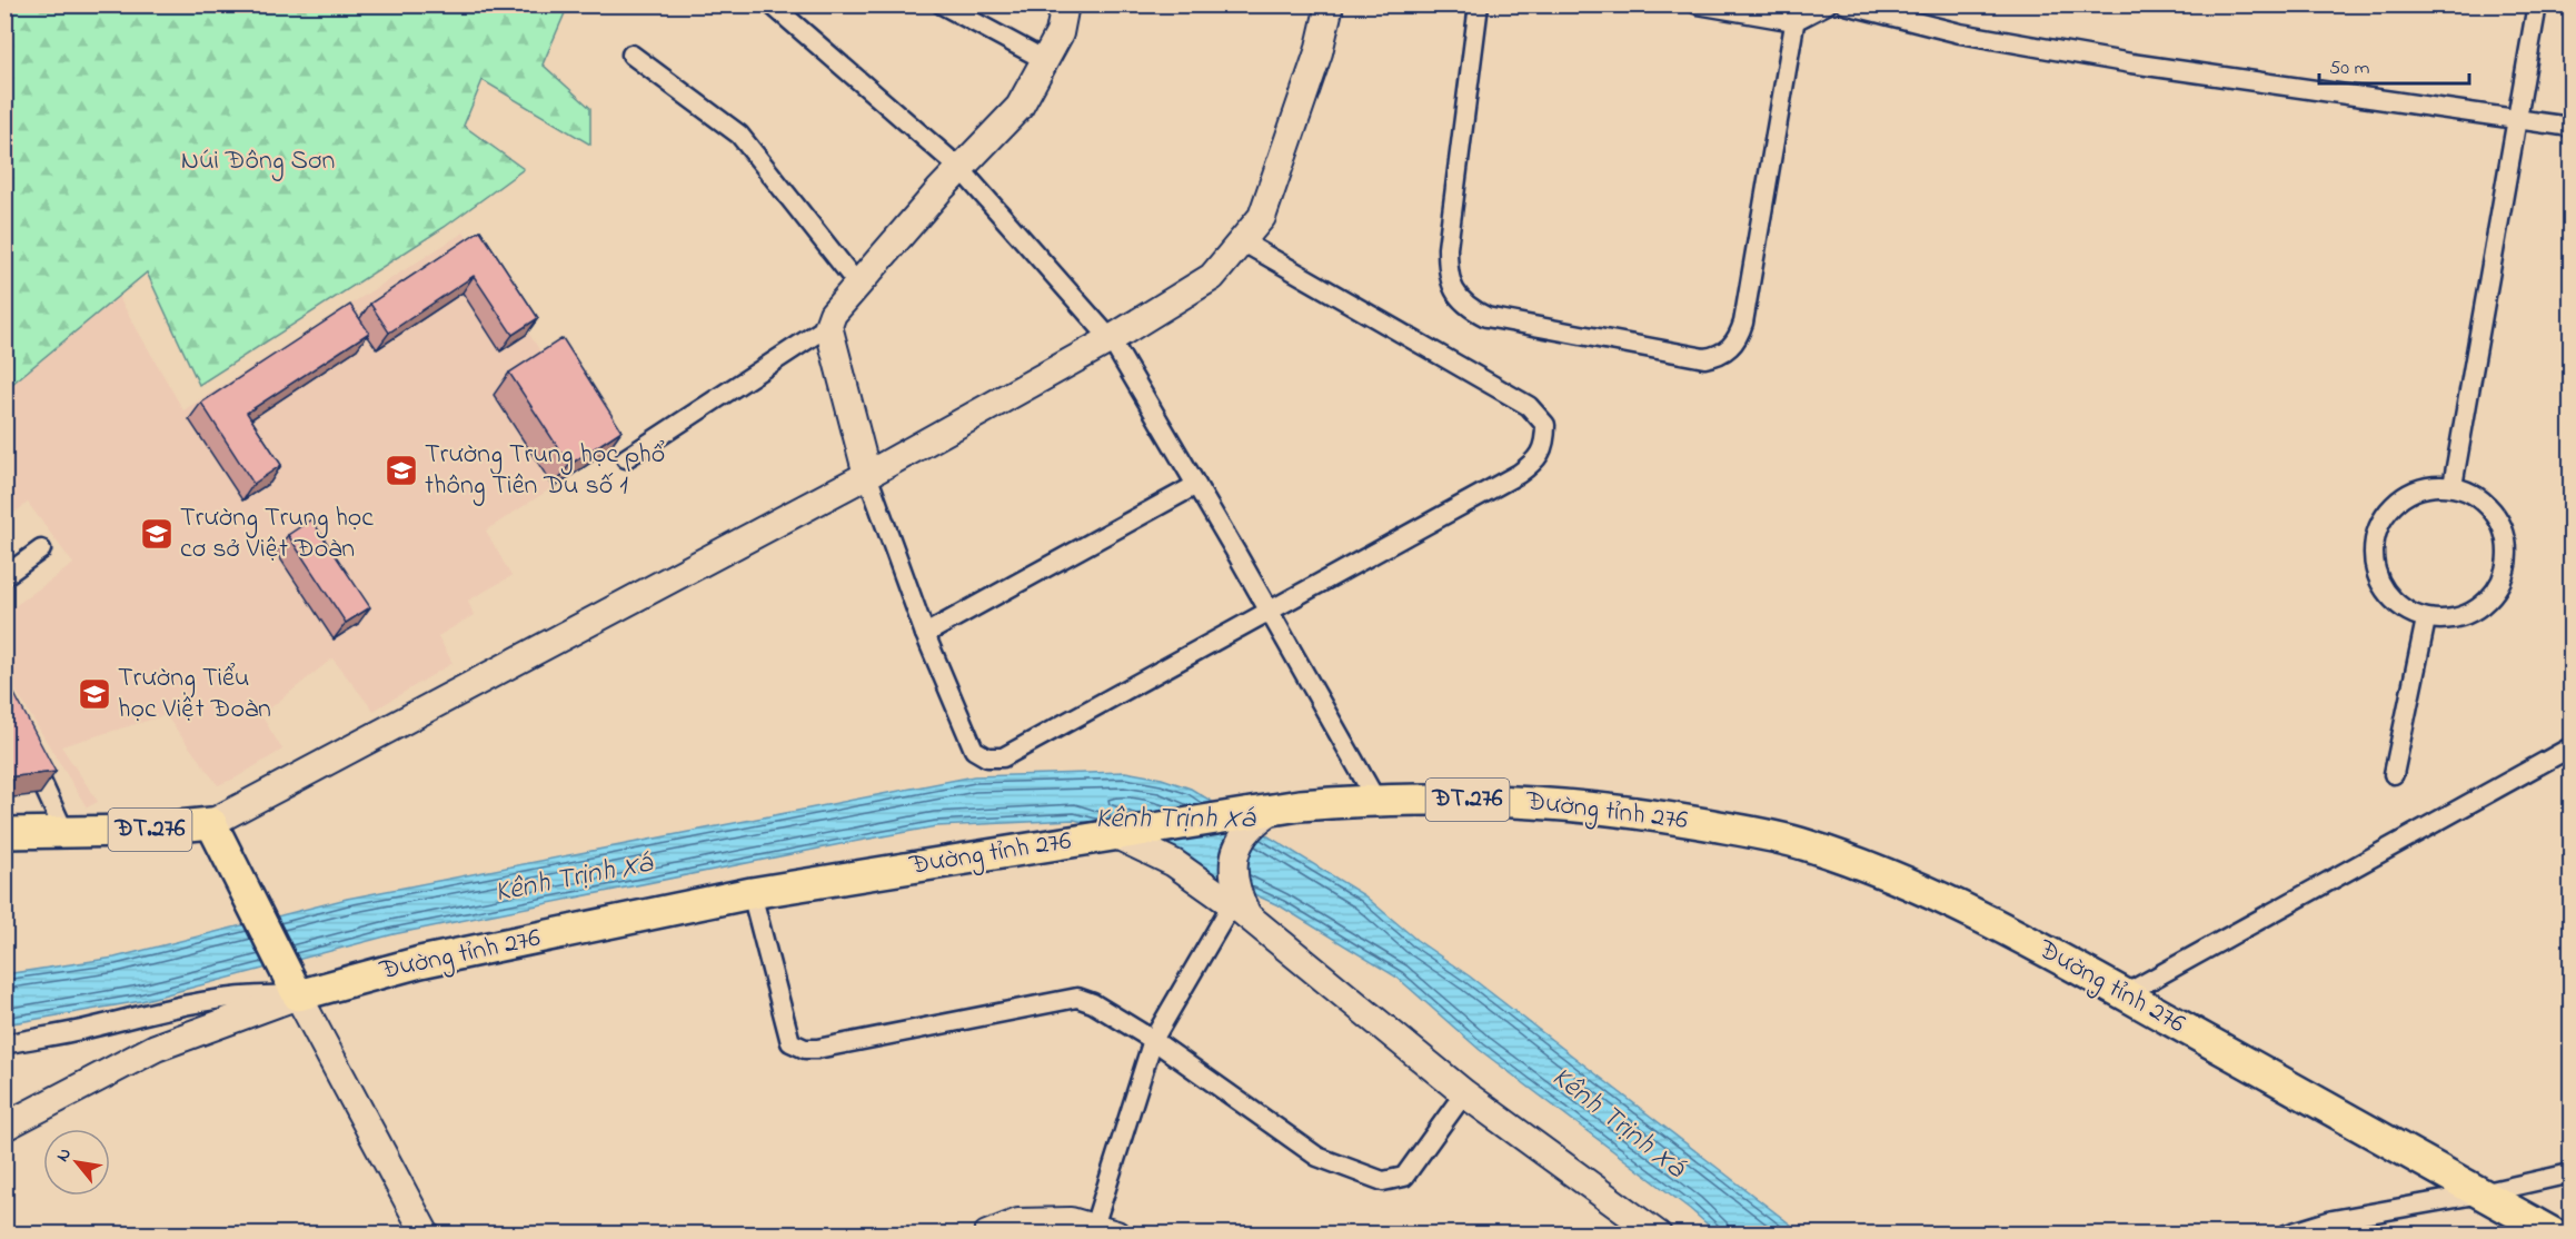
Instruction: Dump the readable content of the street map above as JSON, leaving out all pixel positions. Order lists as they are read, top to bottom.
{
  "streets": {
    "main road": ["ĐT.276", "Đường tỉnh 276"]
  },
  "crossings": [
    ["ĐT.276", "Đường tỉnh 276"]
  ],
  "water": ["Kênh Trịnh Xá"],
  "parks": ["Núi Đông Sơn"],
  "places": {
    "school or university": ["Trường Trung học phổ thông Tiên Du số 1", "Trường Trung học cơ sở Việt Đoàn", "Trường Tiểu học Việt Đoàn"]
  },
  "scale_bar": "50 m",
  "north": "top left"
}
